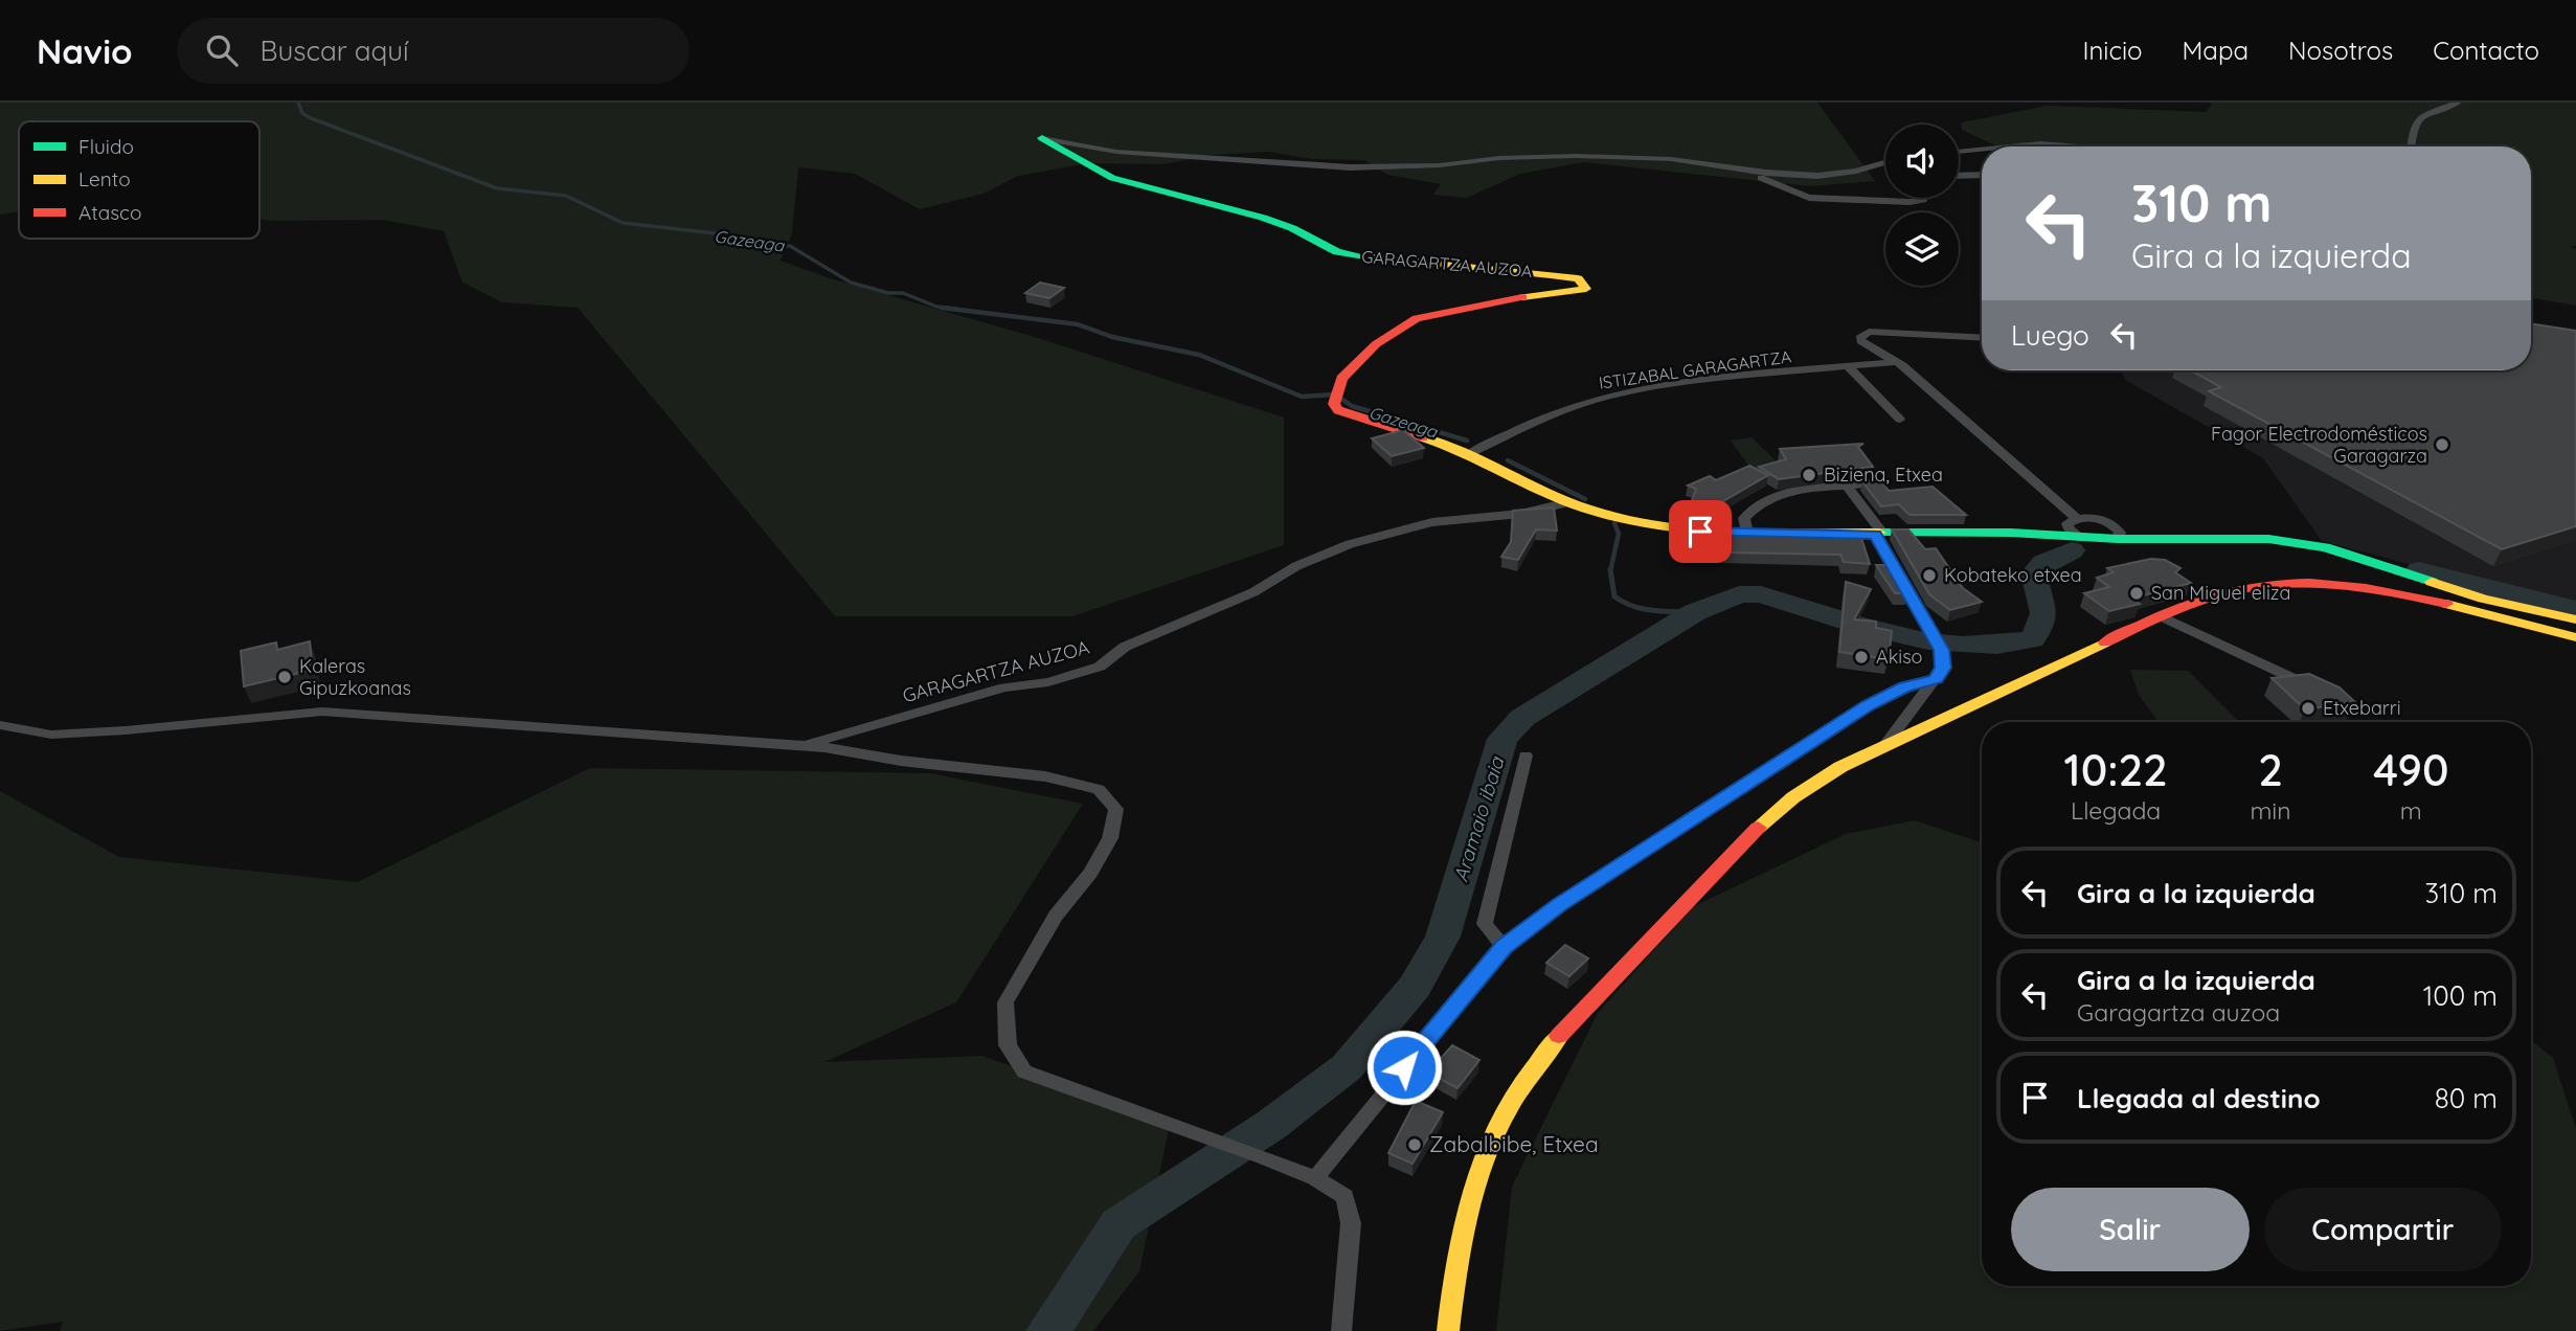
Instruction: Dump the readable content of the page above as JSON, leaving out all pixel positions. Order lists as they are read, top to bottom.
{
  "streets": {
    "street": ["GARAGARTZA AUZOA", "ISTIZABAL GARAGARTZA"]
  },
  "crossings": [
    ["GARAGARTZA AUZOA", "ISTIZABAL GARAGARTZA"]
  ],
  "water": ["Gazeaga", "Aramaio ibaia"],
  "places": [
    "Fagor Electrodomésticos Garagarza",
    "Biziena, Etxea",
    "Kobateko etxea",
    "San Miguel eliza",
    "Akiso",
    "Kaleras Gipuzkoanas",
    "Etxebarri",
    "Zabalbibe, Etxea"
  ],
  "legend": ["Fluido", "Lento", "Atasco"],
  "page": {
    "header": "Navio",
    "search": "Buscar aquí",
    "nav": [
      "Inicio",
      "Mapa",
      "Nosotros",
      "Contacto"
    ],
    "turn": ["310 m", "Gira a la izquierda"],
    "then": "Luego",
    "eta": [
      "10:22",
      "Llegada",
      "2",
      "min",
      "490",
      "m"
    ],
    "list": [
      {
        "name": "Gira a la izquierda",
        "value": "310 m"
      },
      {
        "name": "Gira a la izquierda",
        "note": "Garagartza auzoa",
        "value": "100 m"
      },
      {
        "name": "Llegada al destino",
        "value": "80 m"
      }
    ],
    "buttons": ["Salir", "Compartir"]
  }
}
